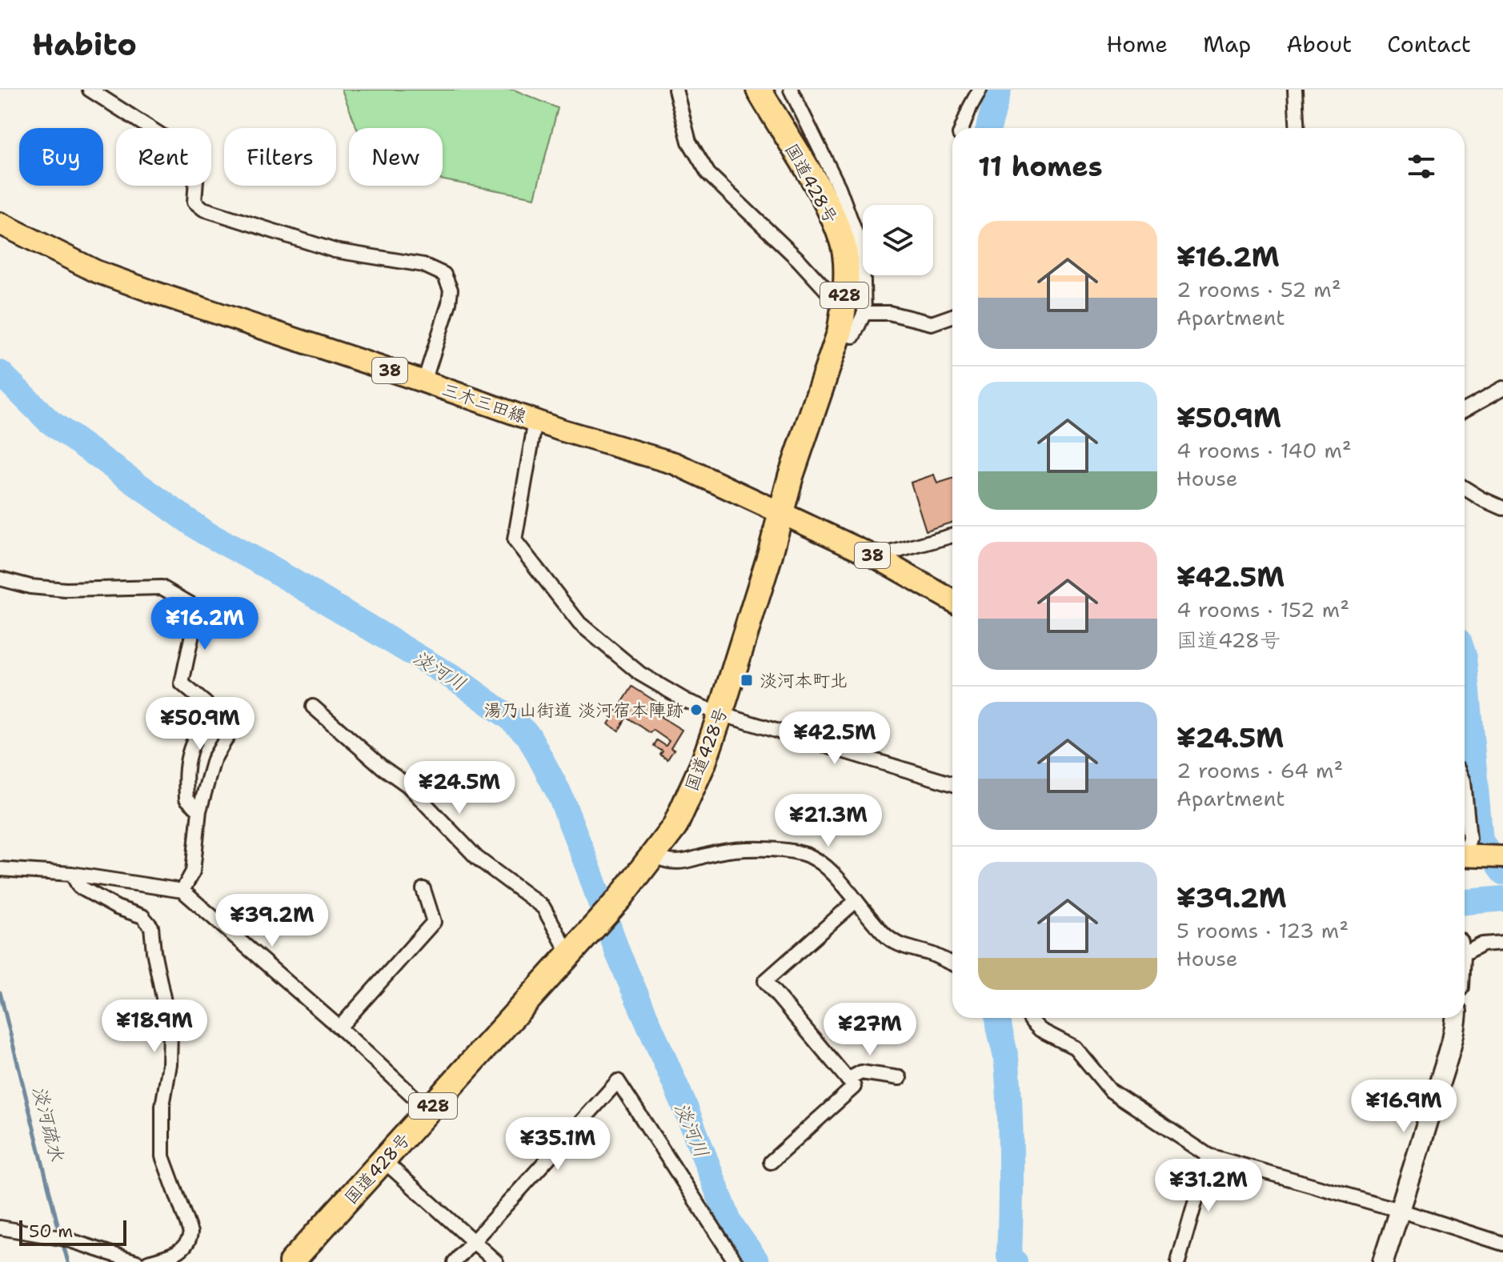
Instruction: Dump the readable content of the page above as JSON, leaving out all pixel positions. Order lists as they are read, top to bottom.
{
  "streets": {
    "highway": ["国道428号", "428"],
    "main road": ["38", "三木三田線"]
  },
  "crossings": [
    ["国道428号", "三木三田線"]
  ],
  "water": ["淡河川", "淡河疏水"],
  "places": {
    "transit": ["淡河本町北"],
    "other": ["湯乃山街道 淡河宿本陣跡"]
  },
  "scale_bar": "50 m",
  "page": {
    "header": "Habito",
    "nav": [
      "Home",
      "Map",
      "About",
      "Contact"
    ],
    "chip": [
      "Buy",
      "Rent",
      "Filters",
      "New"
    ],
    "heading": "11 homes",
    "list": [
      {
        "name": "¥16.2M",
        "note": "2 rooms · 52 m² · Apartment"
      },
      {
        "name": "¥50.9M",
        "note": "4 rooms · 140 m² · House"
      },
      {
        "name": "¥42.5M",
        "note": "4 rooms · 152 m² · 国道428号"
      },
      {
        "name": "¥24.5M",
        "note": "2 rooms · 64 m² · Apartment"
      },
      {
        "name": "¥39.2M",
        "note": "5 rooms · 123 m² · House"
      }
    ],
    "price": [
      "¥16.2M",
      "¥50.9M",
      "¥42.5M",
      "¥24.5M",
      "¥21.3M",
      "¥39.2M",
      "¥18.9M",
      "¥27M",
      "¥16.9M",
      "¥35.1M",
      "¥31.2M"
    ],
    "scale": "50 m"
  }
}
